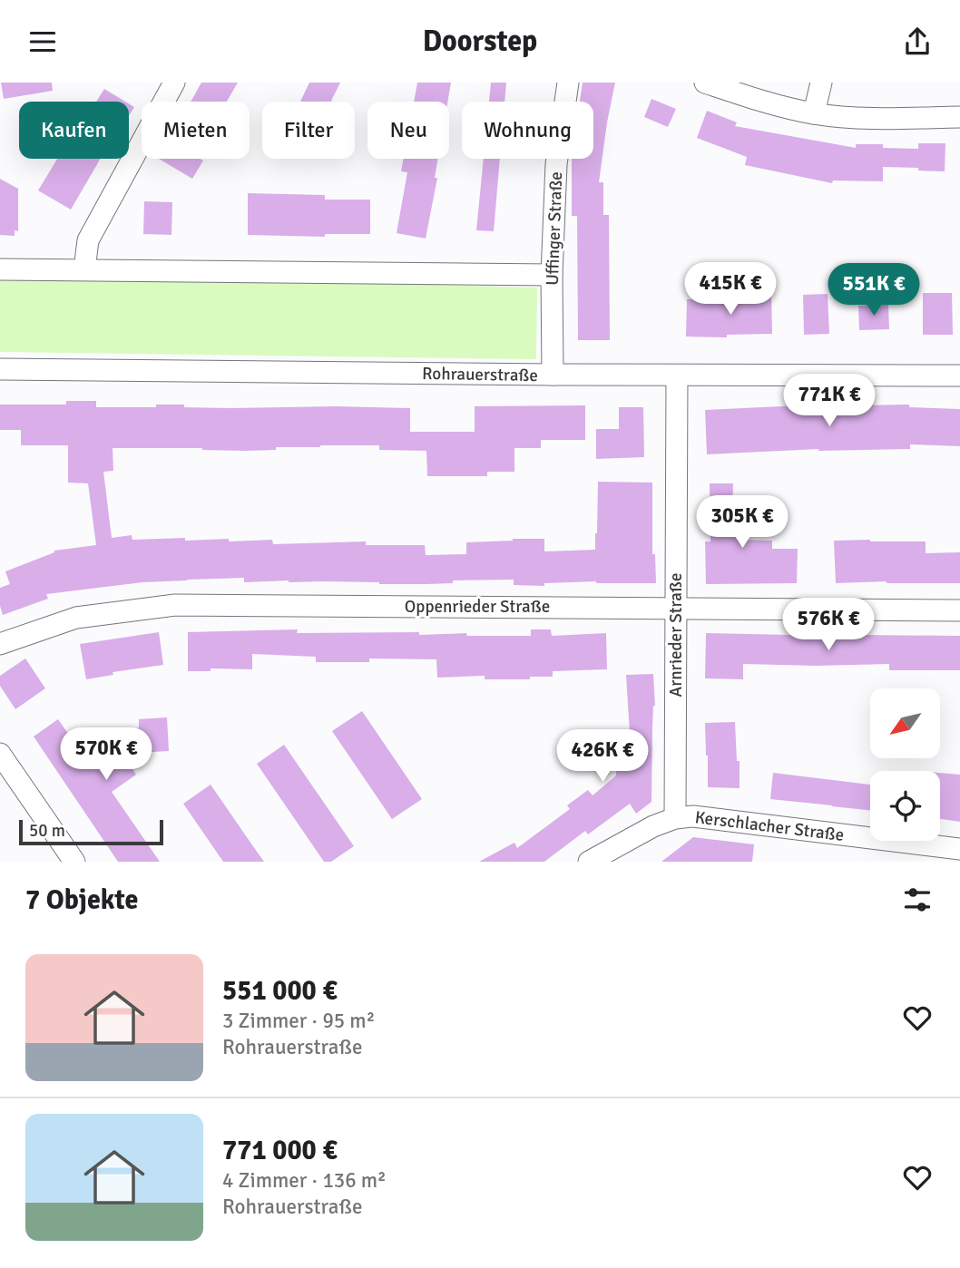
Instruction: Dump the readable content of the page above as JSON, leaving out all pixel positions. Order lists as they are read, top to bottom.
{
  "streets": {
    "street": [
      "Uffinger Straße",
      "Rohrauerstraße",
      "Oppenrieder Straße",
      "Arnrieder Straße",
      "Kerschlacher Straße"
    ]
  },
  "crossings": [
    ["Uffinger Straße", "Rohrauerstraße"],
    ["Rohrauerstraße", "Arnrieder Straße"],
    ["Oppenrieder Straße", "Arnrieder Straße"],
    ["Arnrieder Straße", "Kerschlacher Straße"]
  ],
  "scale_bar": "50 m",
  "north": "bottom left",
  "page": {
    "header": "Doorstep",
    "chip": [
      "Kaufen",
      "Mieten",
      "Filter",
      "Neu",
      "Wohnung"
    ],
    "price": [
      "415K €",
      "551K €",
      "771K €",
      "305K €",
      "576K €",
      "570K €",
      "426K €"
    ],
    "scale": "50 m",
    "heading": "7 Objekte",
    "list": [
      {
        "name": "551 000 €",
        "note": "3 Zimmer · 95 m² · Rohrauerstraße"
      },
      {
        "name": "771 000 €",
        "note": "4 Zimmer · 136 m² · Rohrauerstraße"
      }
    ]
  }
}
